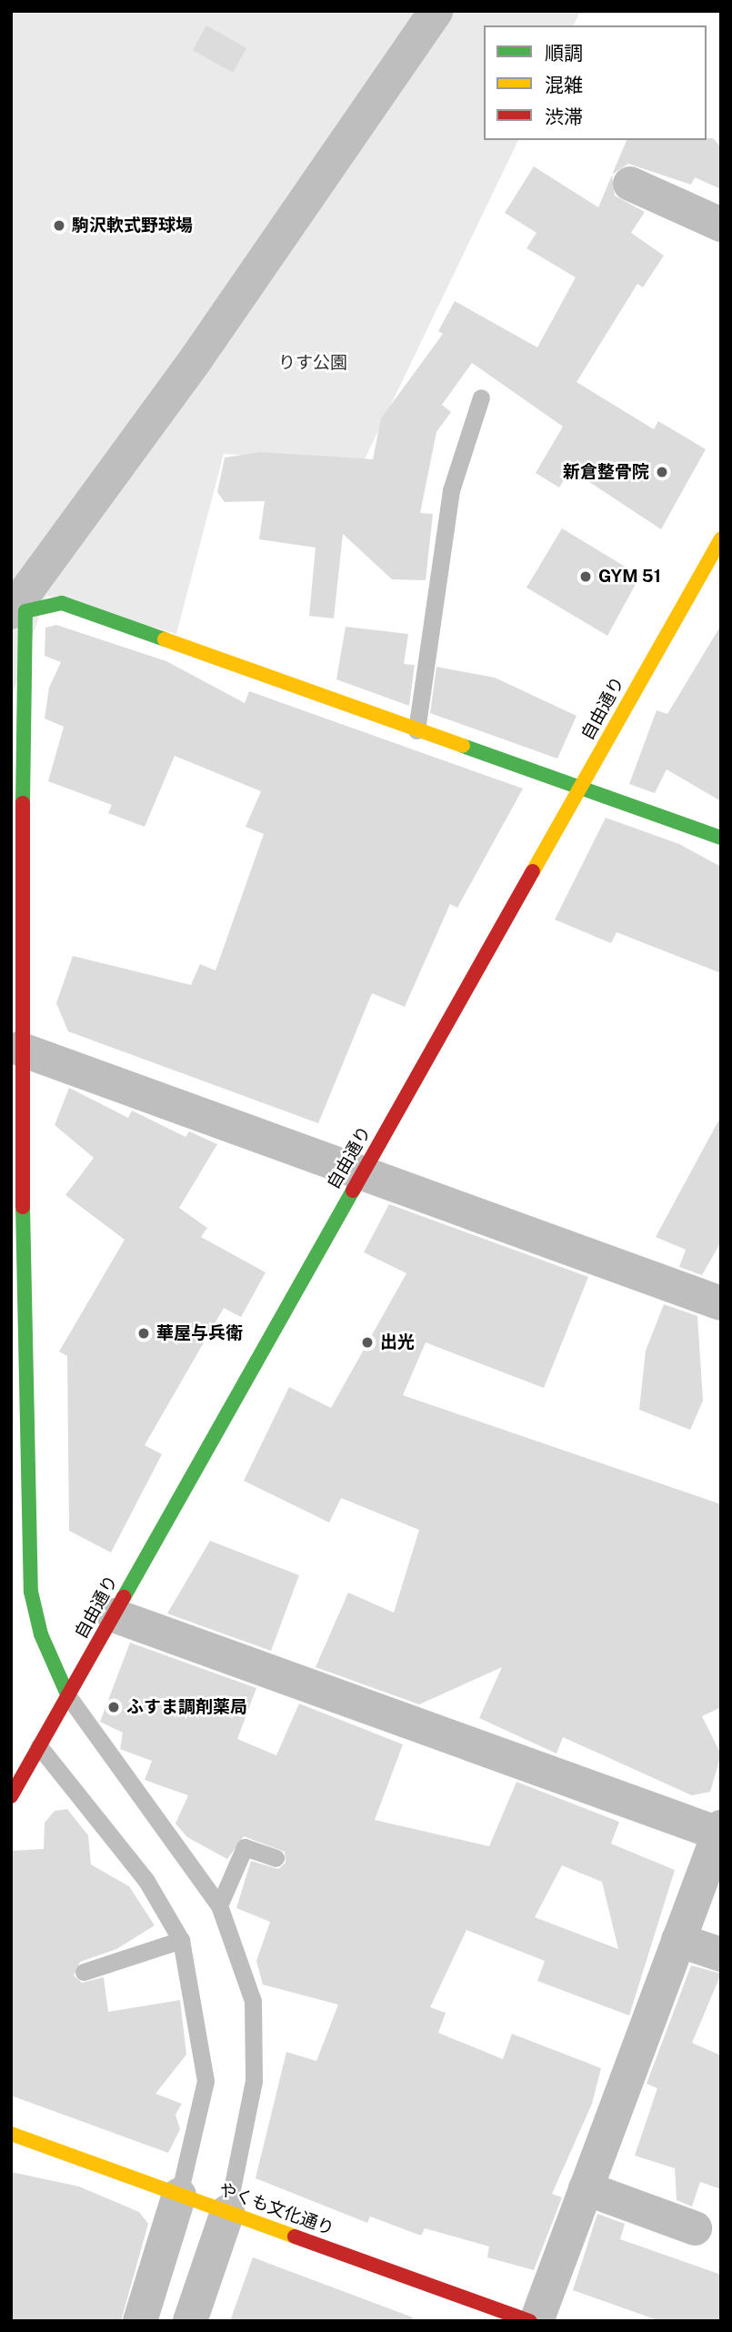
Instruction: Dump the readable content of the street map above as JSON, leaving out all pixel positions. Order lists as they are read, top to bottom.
{
  "streets": {
    "street": ["自由通り", "やくも文化通り"]
  },
  "parks": ["りす公園"],
  "places": [
    "駒沢軟式野球場",
    "新倉整骨院",
    "GYM 51",
    "華屋与兵衛",
    "出光",
    "ふすま調剤薬局"
  ],
  "legend": ["順調", "混雑", "渋滞"]
}
